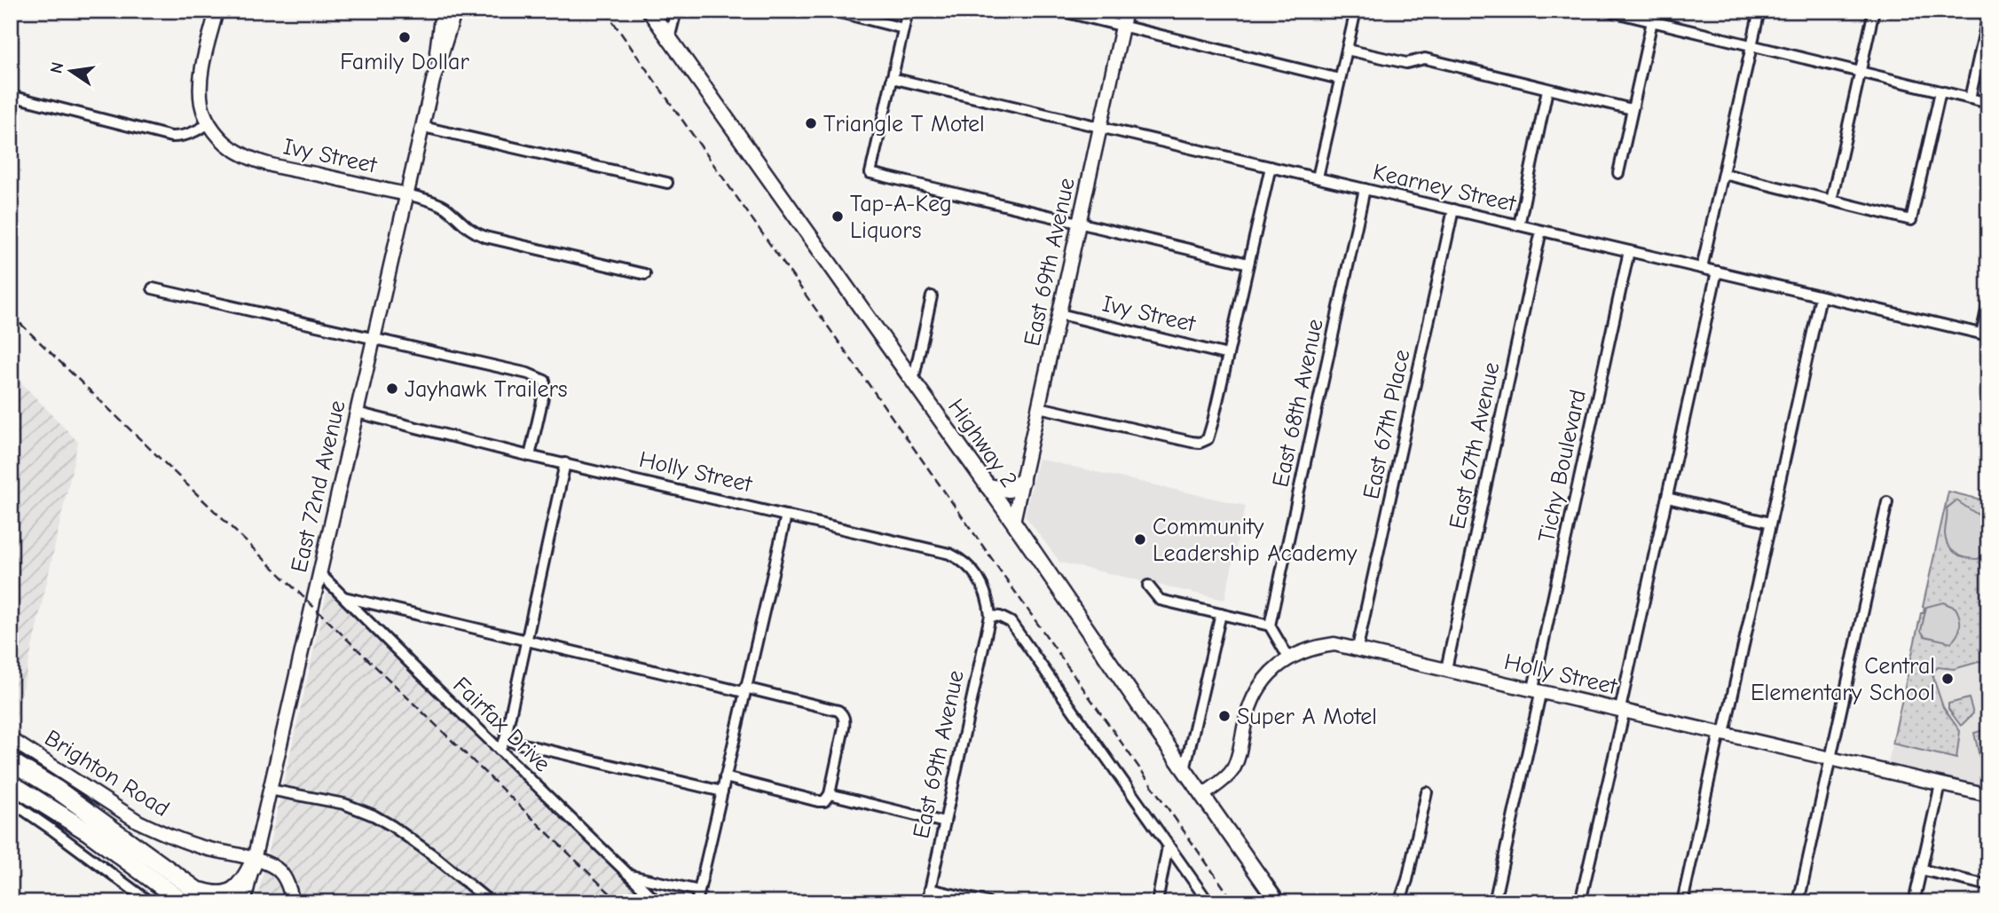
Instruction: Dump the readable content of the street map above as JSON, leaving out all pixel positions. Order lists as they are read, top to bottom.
{
  "streets": {
    "main road": ["Highway 2"],
    "street": [
      "Ivy Street",
      "Kearney Street",
      "East 69th Avenue",
      "East 68th Avenue",
      "East 67th Place",
      "East 67th Avenue",
      "Tichy Boulevard",
      "Holly Street",
      "East 72nd Avenue",
      "Fairfax Drive",
      "Brighton Road"
    ]
  },
  "crossings": [
    ["Ivy Street", "East 69th Avenue"],
    ["Ivy Street", "East 72nd Avenue"],
    ["Kearney Street", "East 69th Avenue"],
    ["Kearney Street", "East 68th Avenue"],
    ["Kearney Street", "East 67th Place"],
    ["Kearney Street", "East 67th Avenue"],
    ["Kearney Street", "Tichy Boulevard"],
    ["East 69th Avenue", "Highway 2"],
    ["East 69th Avenue", "Holly Street"],
    ["East 67th Place", "Holly Street"],
    ["Highway 2", "Holly Street"],
    ["East 67th Avenue", "Holly Street"],
    ["Tichy Boulevard", "Holly Street"],
    ["Holly Street", "East 72nd Avenue"],
    ["East 72nd Avenue", "Fairfax Drive"],
    ["East 72nd Avenue", "Brighton Road"]
  ],
  "places": [
    "Family Dollar",
    "Triangle T Motel",
    "Tap-A-Keg Liquors",
    "Jayhawk Trailers",
    "Community Leadership Academy",
    "Central Elementary School",
    "Super A Motel"
  ],
  "north": "left"
}
